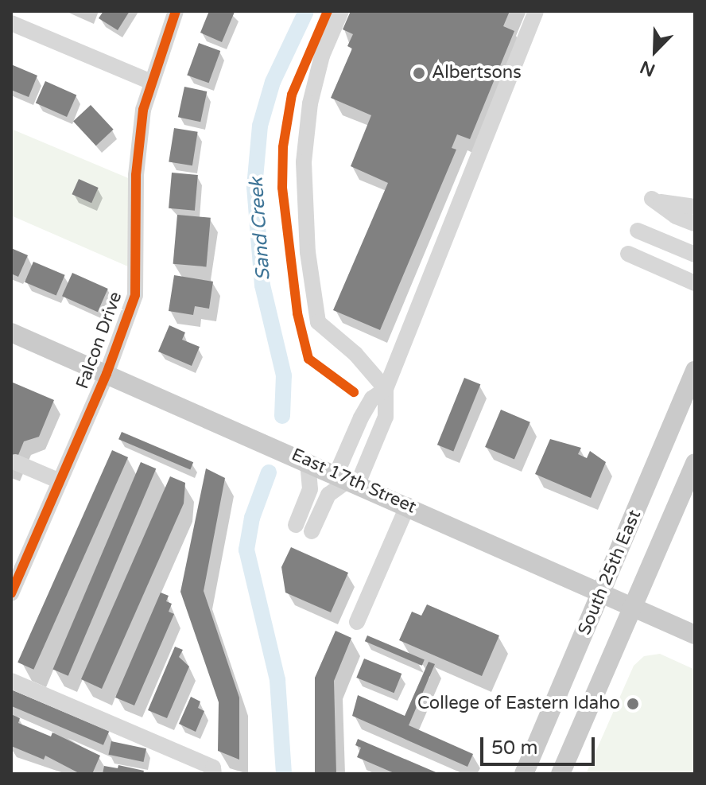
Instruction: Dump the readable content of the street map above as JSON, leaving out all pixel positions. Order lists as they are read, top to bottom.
{
  "streets": {
    "main road": ["East 17th Street", "South 25th East"],
    "street": ["Falcon Drive"]
  },
  "crossings": [
    ["Falcon Drive", "East 17th Street"],
    ["East 17th Street", "South 25th East"]
  ],
  "water": ["Sand Creek"],
  "places": ["Albertsons", "College of Eastern Idaho"],
  "scale_bar": "50 m",
  "north": "bottom left"
}
